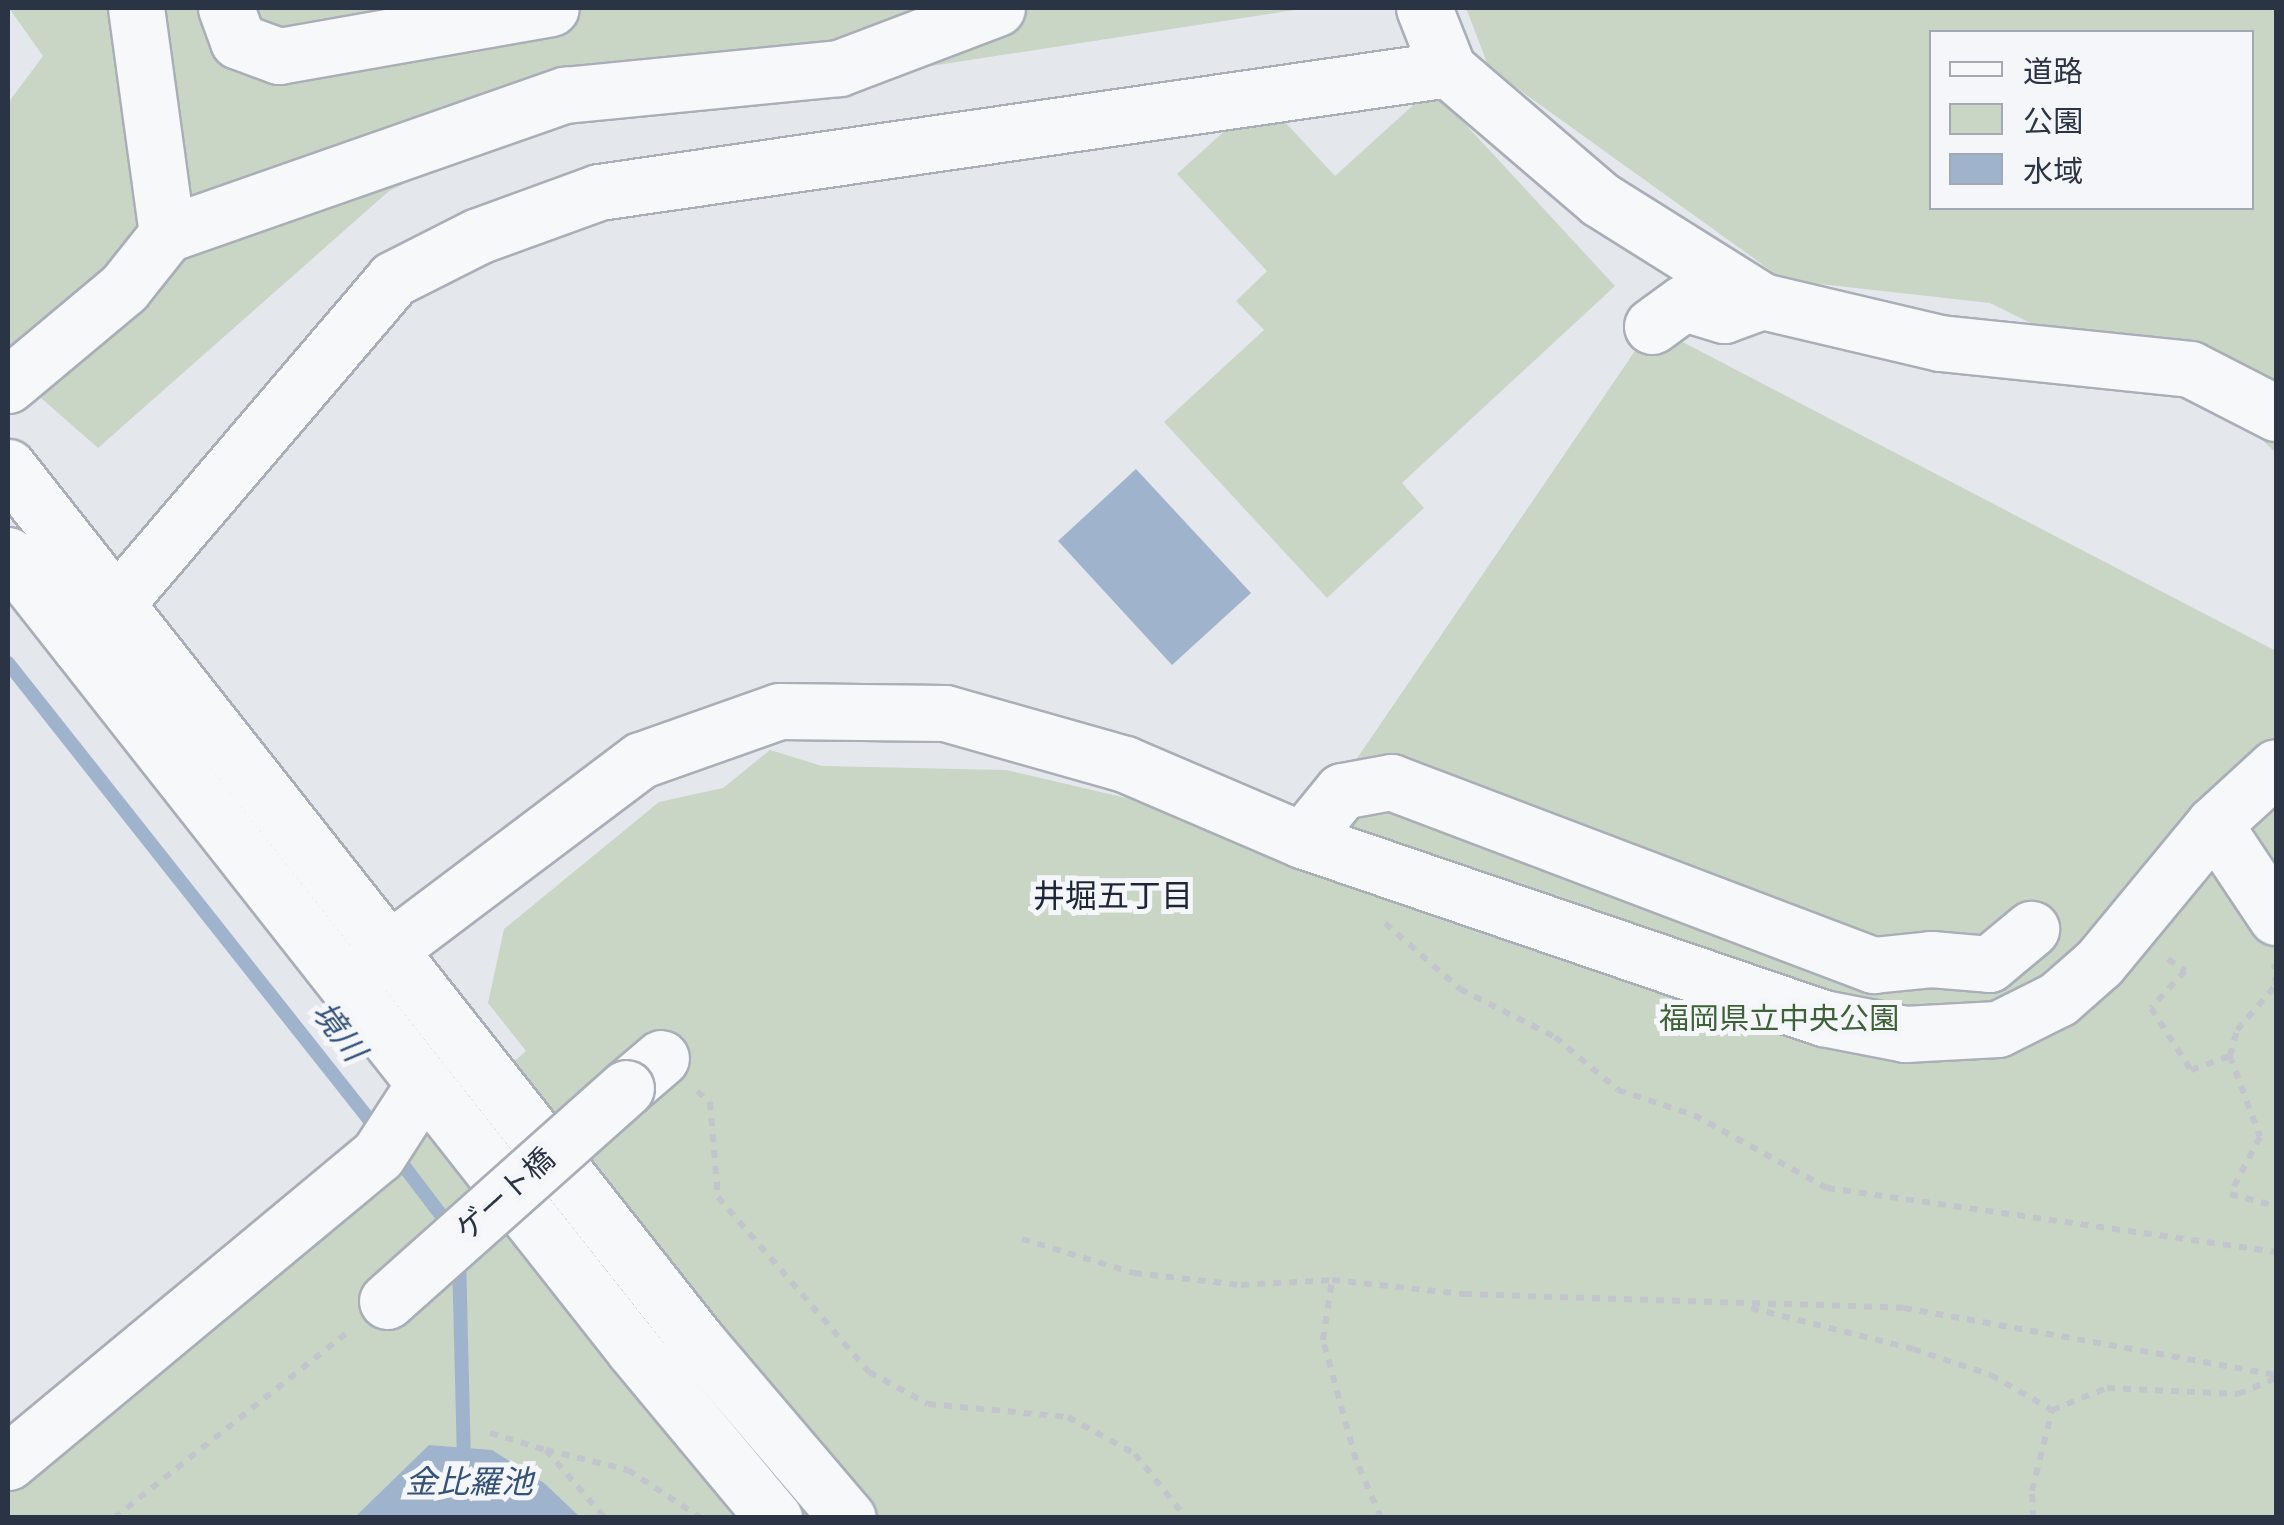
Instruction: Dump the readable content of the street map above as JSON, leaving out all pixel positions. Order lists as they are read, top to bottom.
{
  "streets": {
    "street": ["ゲート橋"]
  },
  "districts": ["井堀五丁目"],
  "water": ["境川", "金比羅池"],
  "parks": ["福岡県立中央公園"],
  "legend": ["道路", "公園", "水域"]
}
